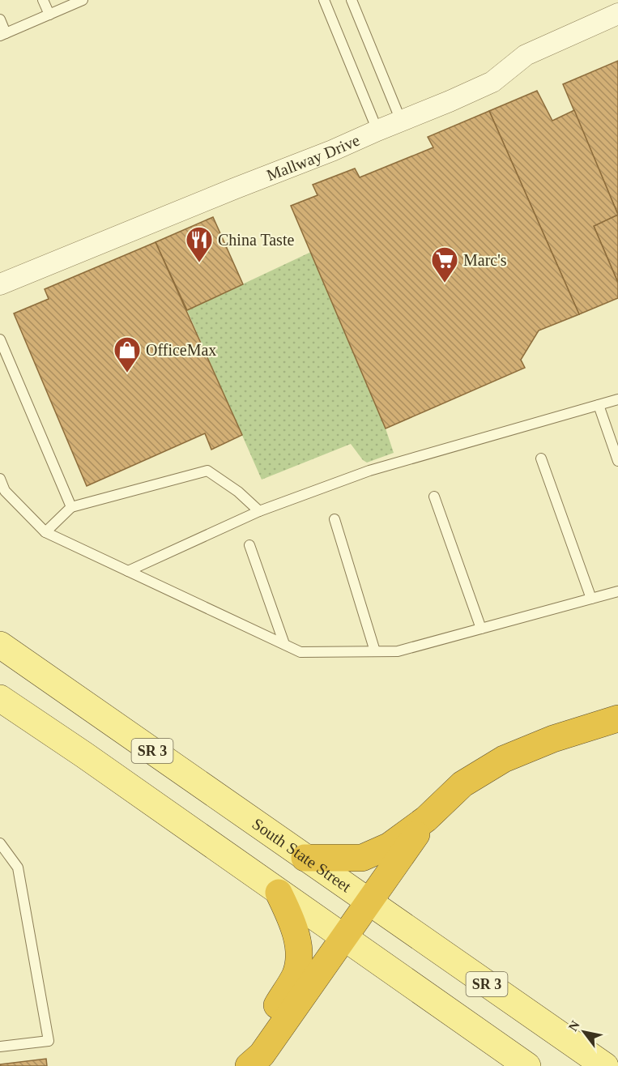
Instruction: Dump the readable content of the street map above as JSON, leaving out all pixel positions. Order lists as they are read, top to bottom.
{
  "streets": {
    "main road": ["SR 3", "South State Street"],
    "street": ["Mallway Drive"]
  },
  "places": {
    "restaurant": ["China Taste"],
    "supermarket": ["Marc's"],
    "shop": ["OfficeMax"]
  },
  "north": "top left"
}
